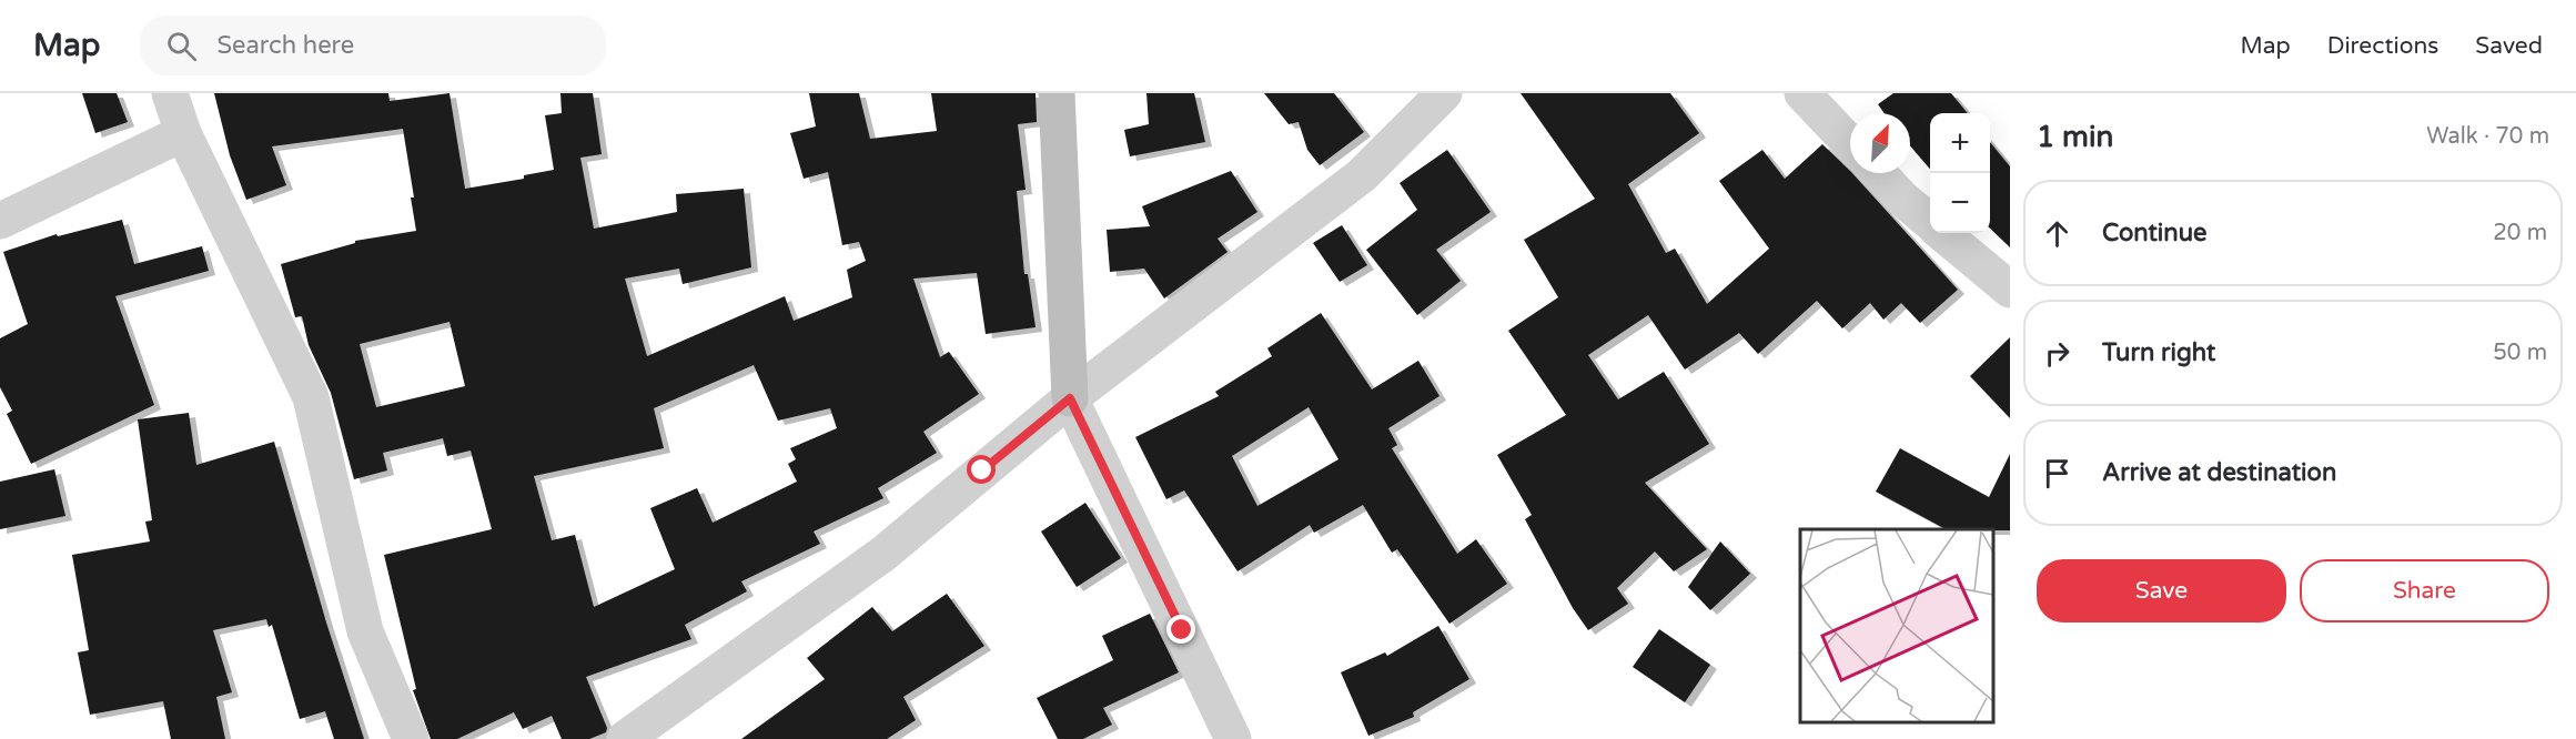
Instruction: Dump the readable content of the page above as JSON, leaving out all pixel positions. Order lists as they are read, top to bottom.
{
  "north": "top right",
  "page": {
    "header": "Map",
    "search": "Search here",
    "nav": ["Map", "Directions", "Saved"],
    "heading": ["1 min", "Walk · 70 m"],
    "map_buttons": ["+", "−"],
    "list": [
      ["Continue", "20 m"],
      ["Turn right", "50 m"],
      "Arrive at destination"
    ],
    "buttons": ["Save", "Share"]
  }
}
